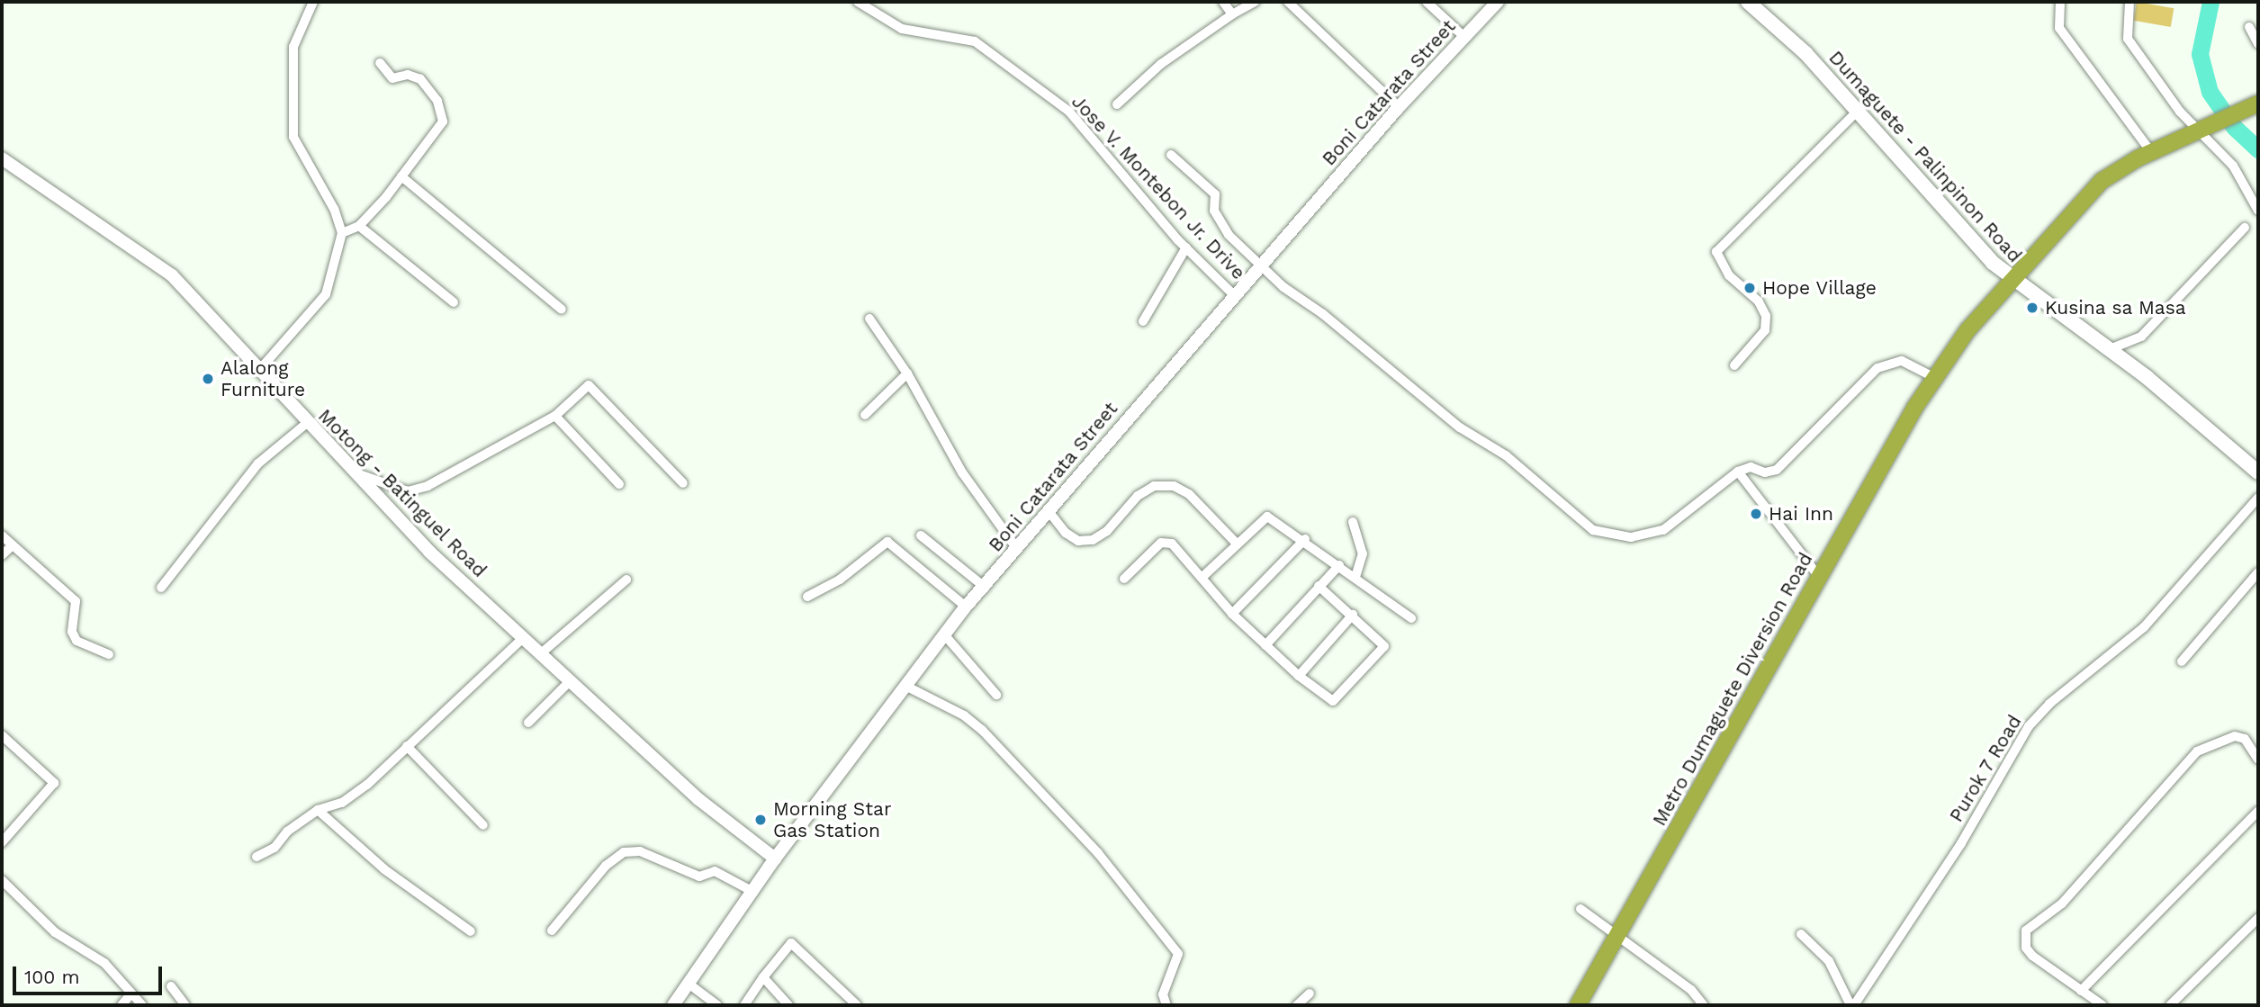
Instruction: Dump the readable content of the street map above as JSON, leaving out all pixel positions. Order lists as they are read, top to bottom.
{
  "streets": {
    "highway": ["Metro Dumaguete Diversion Road"],
    "main road": ["Dumaguete - Palinpinon Road"],
    "street": [
      "Boni Catarata Street",
      "Jose V. Montebon Jr. Drive",
      "Motong - Batinguel Road",
      "Purok 7 Road"
    ]
  },
  "crossings": [
    ["Boni Catarata Street", "Jose V. Montebon Jr. Drive"],
    ["Boni Catarata Street", "Motong - Batinguel Road"],
    ["Dumaguete - Palinpinon Road", "Metro Dumaguete Diversion Road"]
  ],
  "places": [
    "Hope Village",
    "Kusina sa Masa",
    "Alalong Furniture",
    "Hai Inn",
    "Morning Star Gas Station"
  ],
  "scale_bar": "100 m"
}
